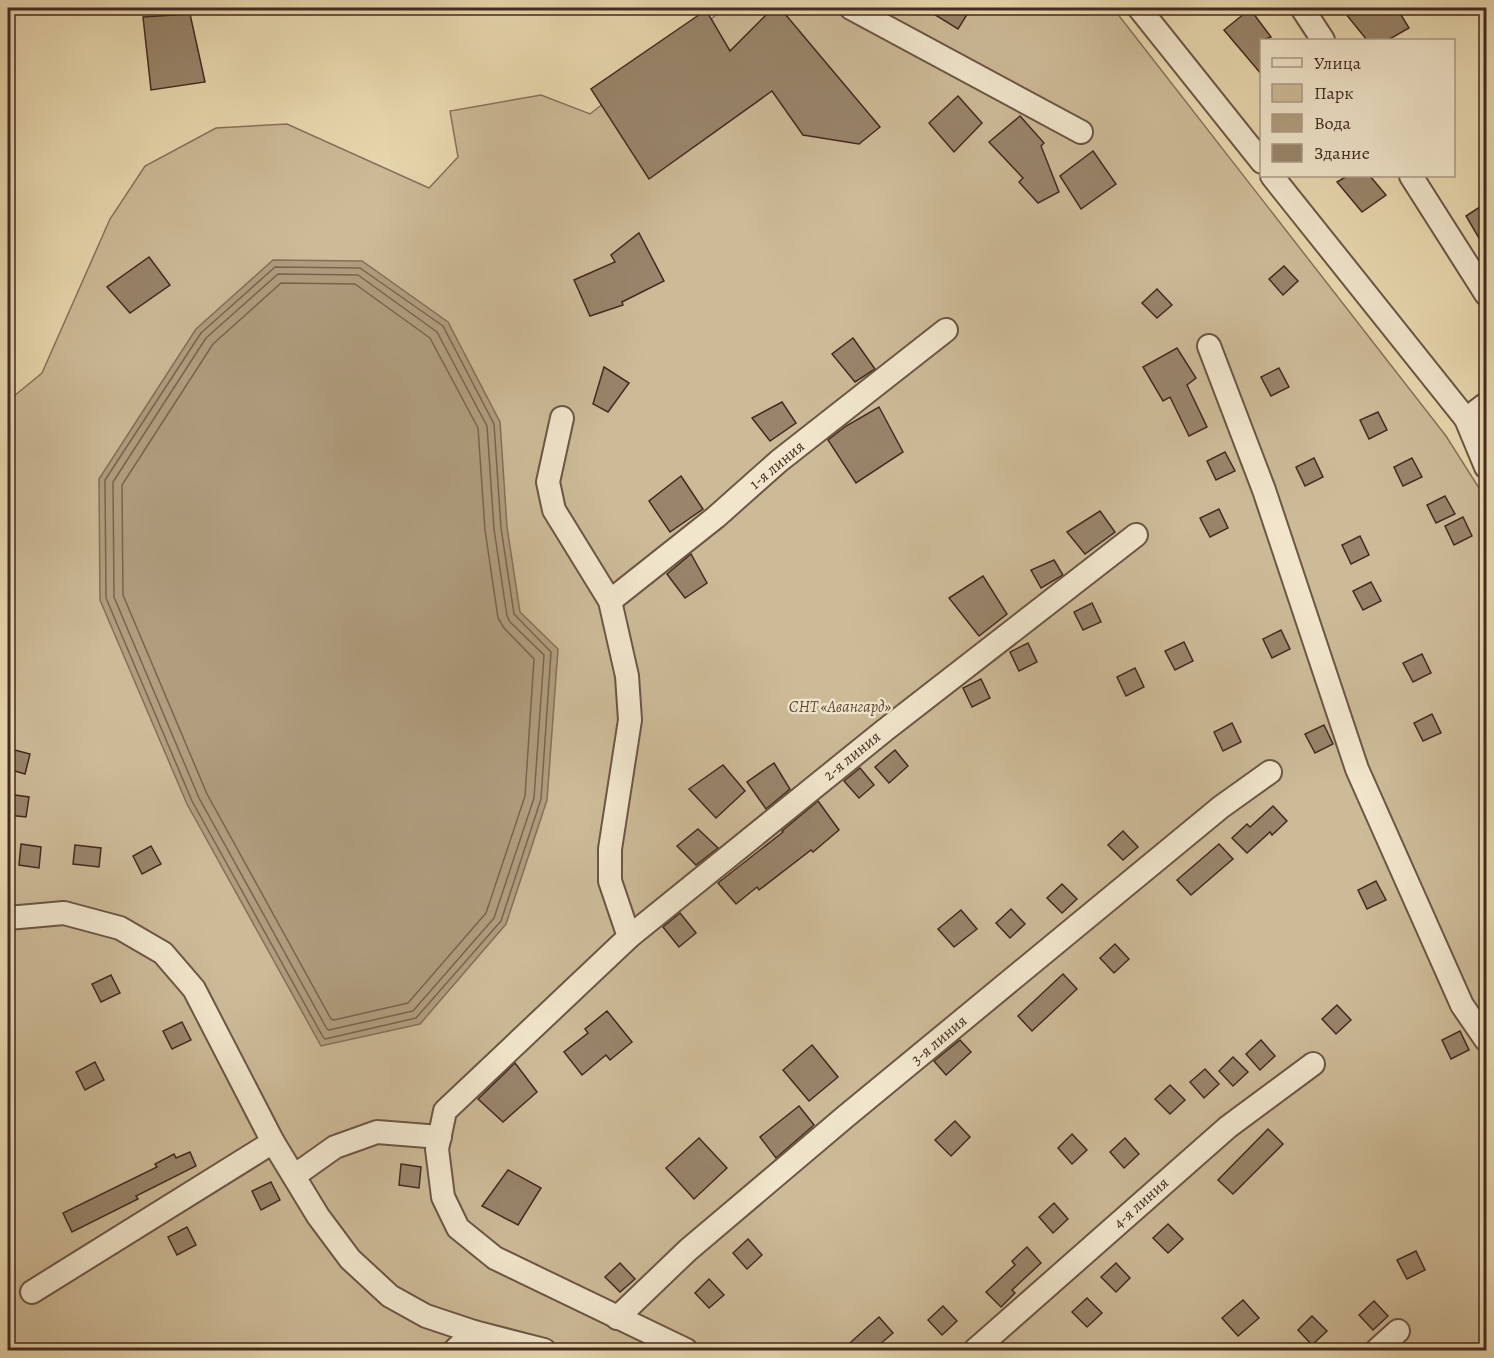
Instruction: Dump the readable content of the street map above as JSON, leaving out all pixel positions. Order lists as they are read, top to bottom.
{
  "streets": {
    "street": [
      "1-я линия",
      "2-я линия",
      "3-я линия",
      "4-я линия"
    ]
  },
  "crossings": [
    ["2-я линия", "3-я линия"]
  ],
  "parks": ["СНТ «Авангард»"],
  "legend": [
    "Улица",
    "Парк",
    "Вода",
    "Здание"
  ]
}
